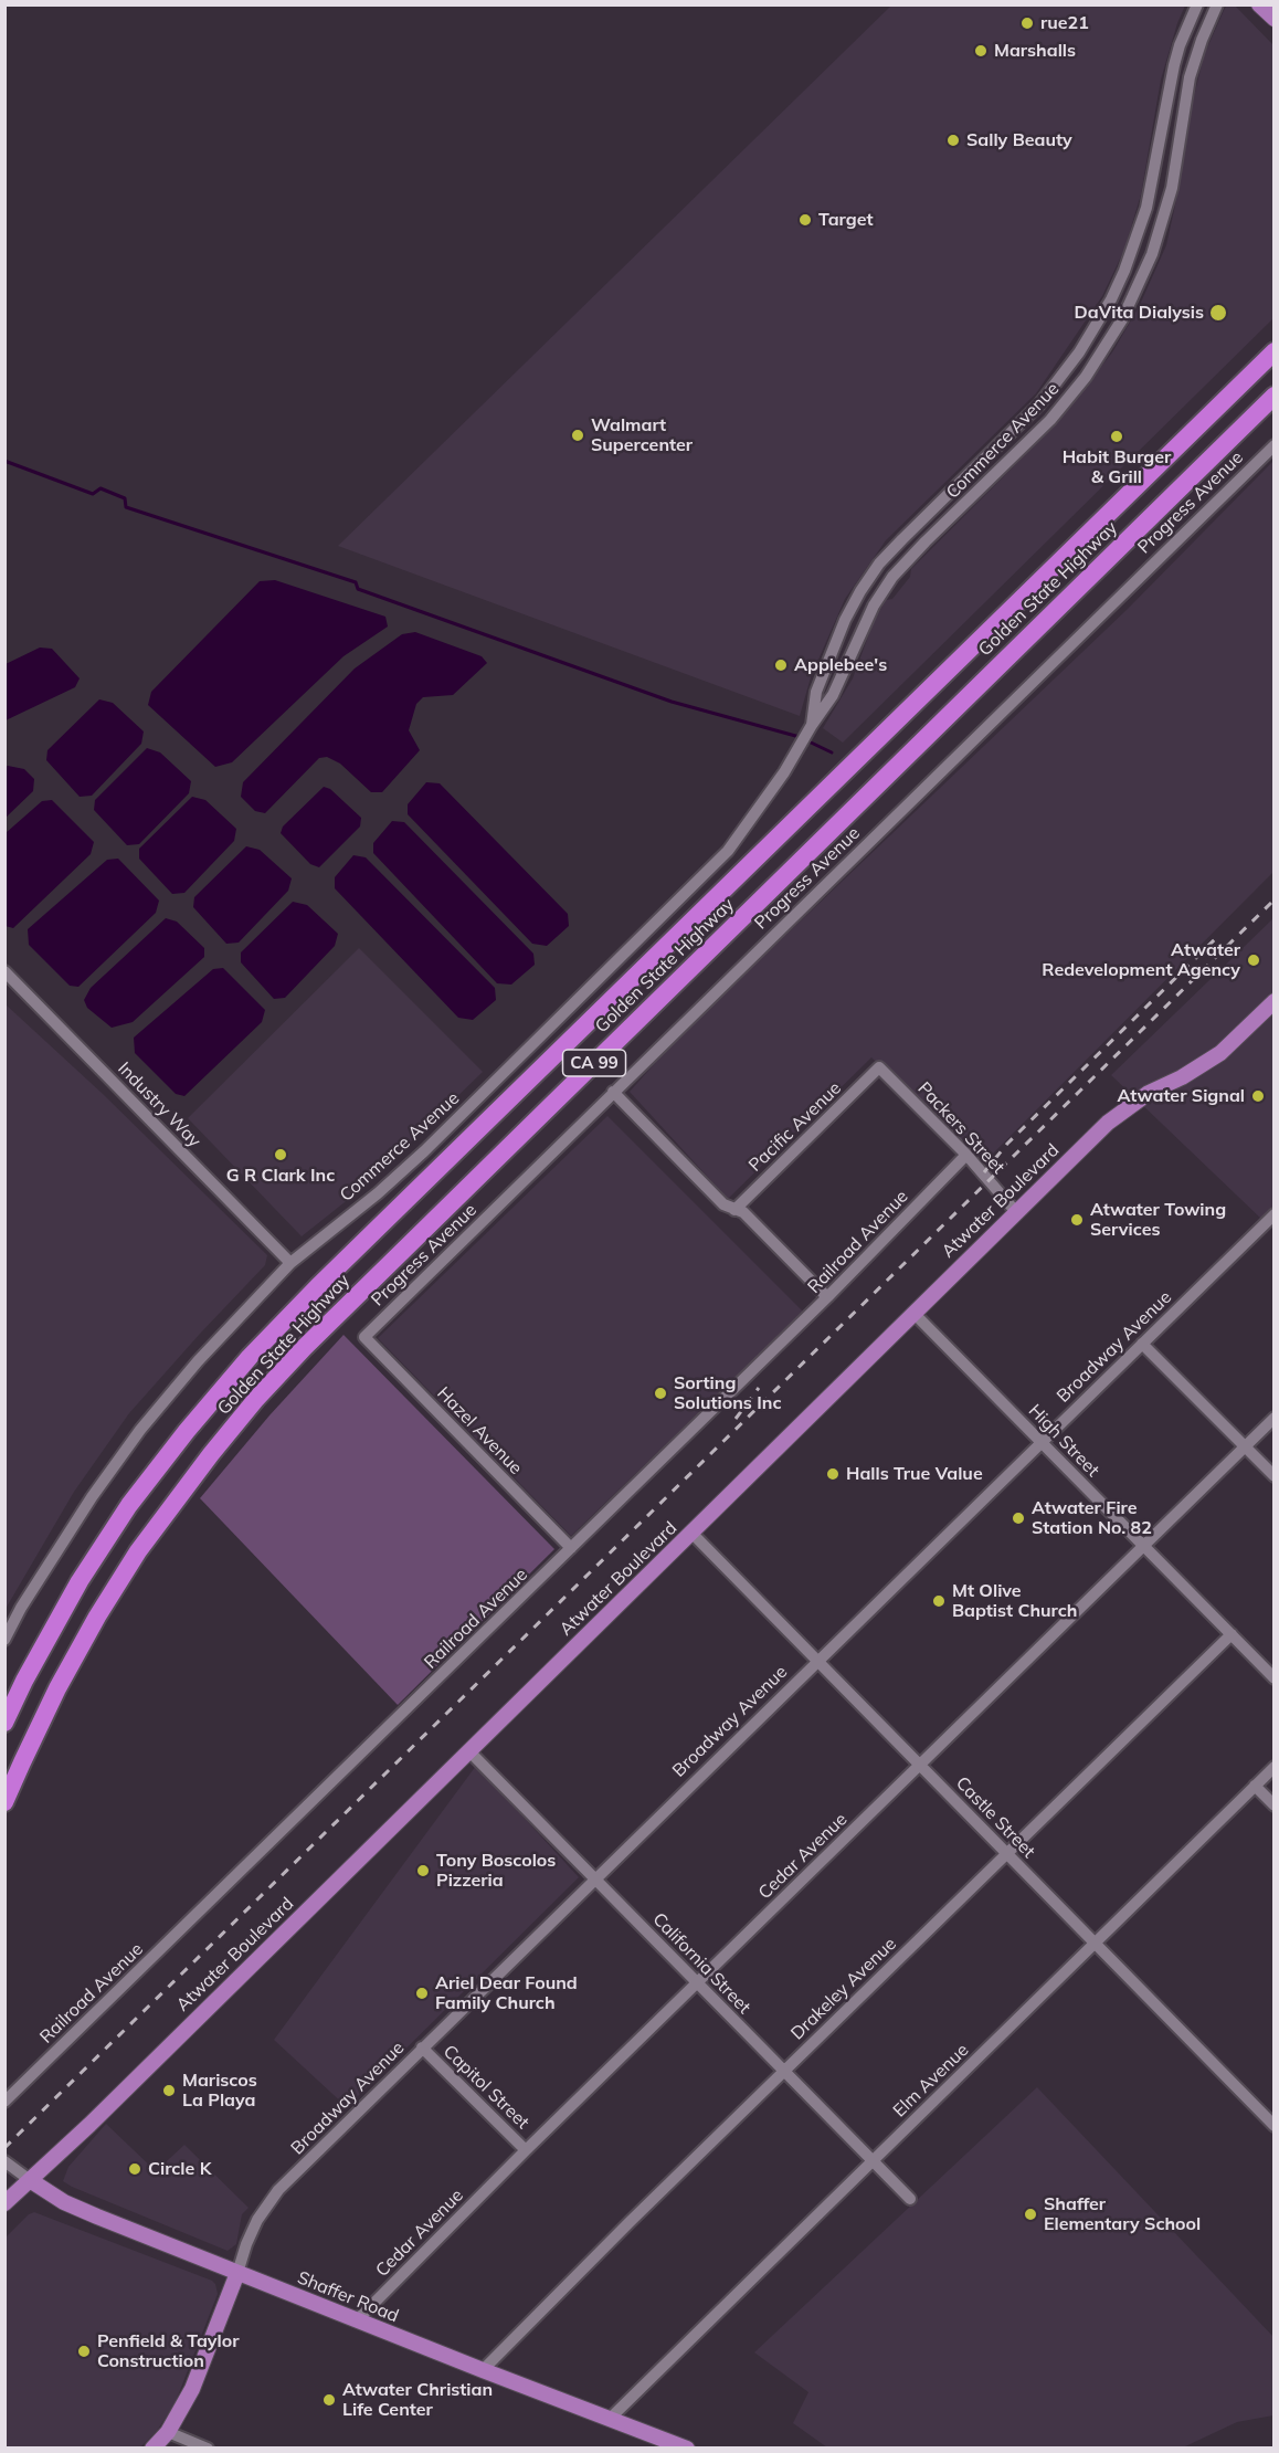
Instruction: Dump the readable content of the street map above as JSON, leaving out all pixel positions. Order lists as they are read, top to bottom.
{
  "streets": {
    "highway": ["Golden State Highway", "CA 99"],
    "main road": ["Atwater Boulevard", "Shaffer Road"],
    "street": [
      "Commerce Avenue",
      "Progress Avenue",
      "Industry Way",
      "Pacific Avenue",
      "Packers Street",
      "Railroad Avenue",
      "Broadway Avenue",
      "Hazel Avenue",
      "High Street",
      "Castle Street",
      "Cedar Avenue",
      "California Street",
      "Drakeley Avenue",
      "Elm Avenue",
      "Capitol Street"
    ]
  },
  "crossings": [
    ["Commerce Avenue", "Industry Way"],
    ["Progress Avenue", "Hazel Avenue"],
    ["Pacific Avenue", "Packers Street"],
    ["Packers Street", "Atwater Boulevard"],
    ["Packers Street", "Railroad Avenue"],
    ["Atwater Boulevard", "High Street"],
    ["Atwater Boulevard", "Castle Street"],
    ["Atwater Boulevard", "California Street"],
    ["Atwater Boulevard", "Shaffer Road"],
    ["Railroad Avenue", "Hazel Avenue"],
    ["Broadway Avenue", "High Street"],
    ["Broadway Avenue", "Castle Street"],
    ["Broadway Avenue", "California Street"],
    ["Broadway Avenue", "Capitol Street"],
    ["Broadway Avenue", "Shaffer Road"],
    ["High Street", "Cedar Avenue"],
    ["High Street", "Drakeley Avenue"],
    ["Castle Street", "Cedar Avenue"],
    ["Castle Street", "Drakeley Avenue"],
    ["Castle Street", "Elm Avenue"],
    ["Cedar Avenue", "California Street"],
    ["Cedar Avenue", "Capitol Street"],
    ["Cedar Avenue", "Shaffer Road"],
    ["California Street", "Drakeley Avenue"],
    ["California Street", "Elm Avenue"],
    ["Drakeley Avenue", "Shaffer Road"],
    ["Elm Avenue", "Shaffer Road"]
  ],
  "places": [
    "rue21",
    "Marshalls",
    "Sally Beauty",
    "Target",
    "DaVita Dialysis",
    "Walmart Supercenter",
    "Habit Burger & Grill",
    "Applebee's",
    "Atwater Redevelopment Agency",
    "Atwater Signal",
    "G R Clark Inc",
    "Atwater Towing Services",
    "Sorting Solutions Inc",
    "Halls True Value",
    "Atwater Fire Station No. 82",
    "Mt Olive Baptist Church",
    "Tony Boscolos Pizzeria",
    "Ariel Dear Found Family Church",
    "Mariscos La Playa",
    "Circle K",
    "Shaffer Elementary School",
    "Penfield & Taylor Construction",
    "Atwater Christian Life Center"
  ]
}
